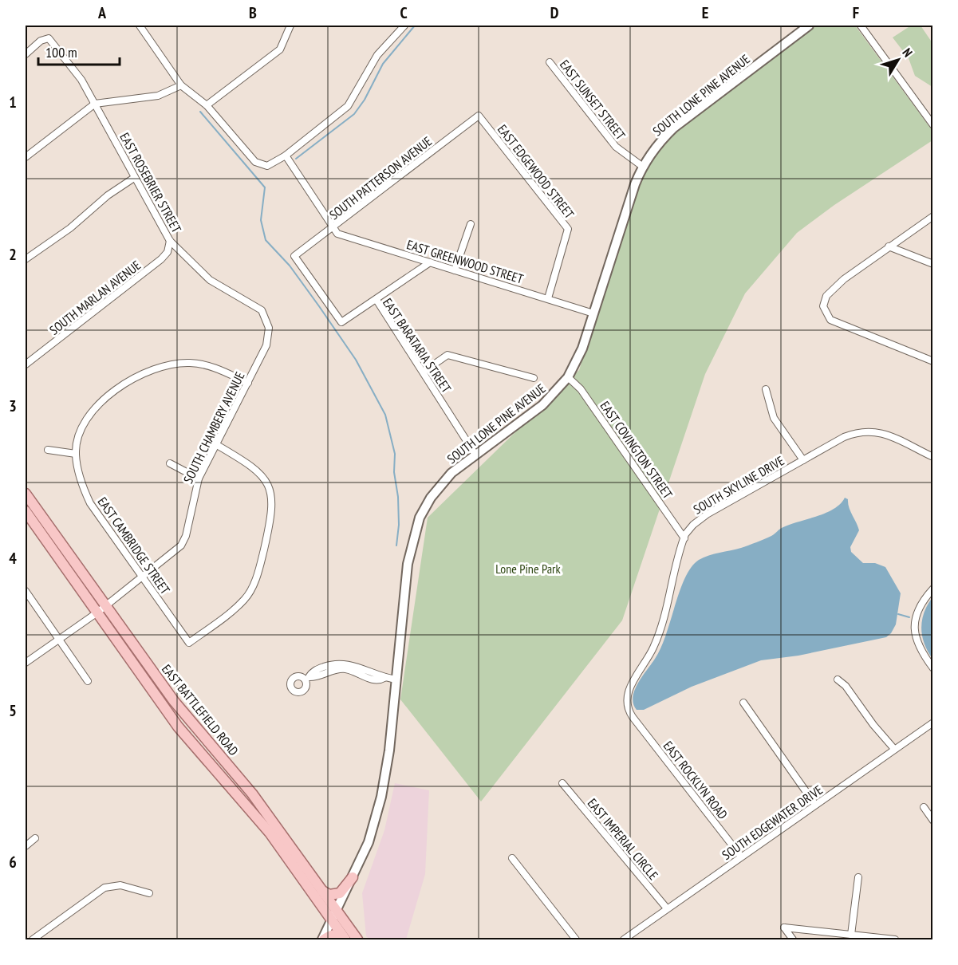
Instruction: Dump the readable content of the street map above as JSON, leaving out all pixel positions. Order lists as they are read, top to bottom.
{
  "streets": {
    "main road": ["SOUTH LONE PINE AVENUE", "EAST BATTLEFIELD ROAD"],
    "street": [
      "EAST SUNSET STREET",
      "EAST EDGEWOOD STREET",
      "SOUTH PATTERSON AVENUE",
      "EAST ROSEBRIER STREET",
      "EAST GREENWOOD STREET",
      "SOUTH MARLAN AVENUE",
      "EAST BARATARIA STREET",
      "SOUTH CHAMBERY AVENUE",
      "EAST COVINGTON STREET",
      "SOUTH SKYLINE DRIVE",
      "EAST CAMBRIDGE STREET",
      "EAST ROCKLYN ROAD",
      "SOUTH EDGEWATER DRIVE",
      "EAST IMPERIAL CIRCLE"
    ]
  },
  "crossings": [
    ["SOUTH LONE PINE AVENUE", "EAST SUNSET STREET"],
    ["SOUTH LONE PINE AVENUE", "EAST GREENWOOD STREET"],
    ["SOUTH LONE PINE AVENUE", "EAST BARATARIA STREET"],
    ["SOUTH LONE PINE AVENUE", "EAST COVINGTON STREET"],
    ["SOUTH LONE PINE AVENUE", "EAST BATTLEFIELD ROAD"],
    ["EAST EDGEWOOD STREET", "SOUTH PATTERSON AVENUE"],
    ["EAST EDGEWOOD STREET", "EAST GREENWOOD STREET"],
    ["SOUTH PATTERSON AVENUE", "EAST GREENWOOD STREET"],
    ["SOUTH PATTERSON AVENUE", "EAST BARATARIA STREET"],
    ["EAST ROSEBRIER STREET", "SOUTH MARLAN AVENUE"],
    ["EAST ROSEBRIER STREET", "SOUTH CHAMBERY AVENUE"],
    ["SOUTH CHAMBERY AVENUE", "EAST CAMBRIDGE STREET"],
    ["SOUTH CHAMBERY AVENUE", "EAST BATTLEFIELD ROAD"],
    ["EAST COVINGTON STREET", "SOUTH SKYLINE DRIVE"],
    ["SOUTH SKYLINE DRIVE", "EAST ROCKLYN ROAD"],
    ["EAST ROCKLYN ROAD", "SOUTH EDGEWATER DRIVE"],
    ["SOUTH EDGEWATER DRIVE", "EAST IMPERIAL CIRCLE"]
  ],
  "parks": ["Lone Pine Park"],
  "scale_bar": "100 m",
  "north": "top right",
  "grid": {
    "columns": [
      "A",
      "B",
      "C",
      "D",
      "E",
      "F"
    ],
    "rows": [
      "1",
      "2",
      "3",
      "4",
      "5",
      "6"
    ]
  }
}
